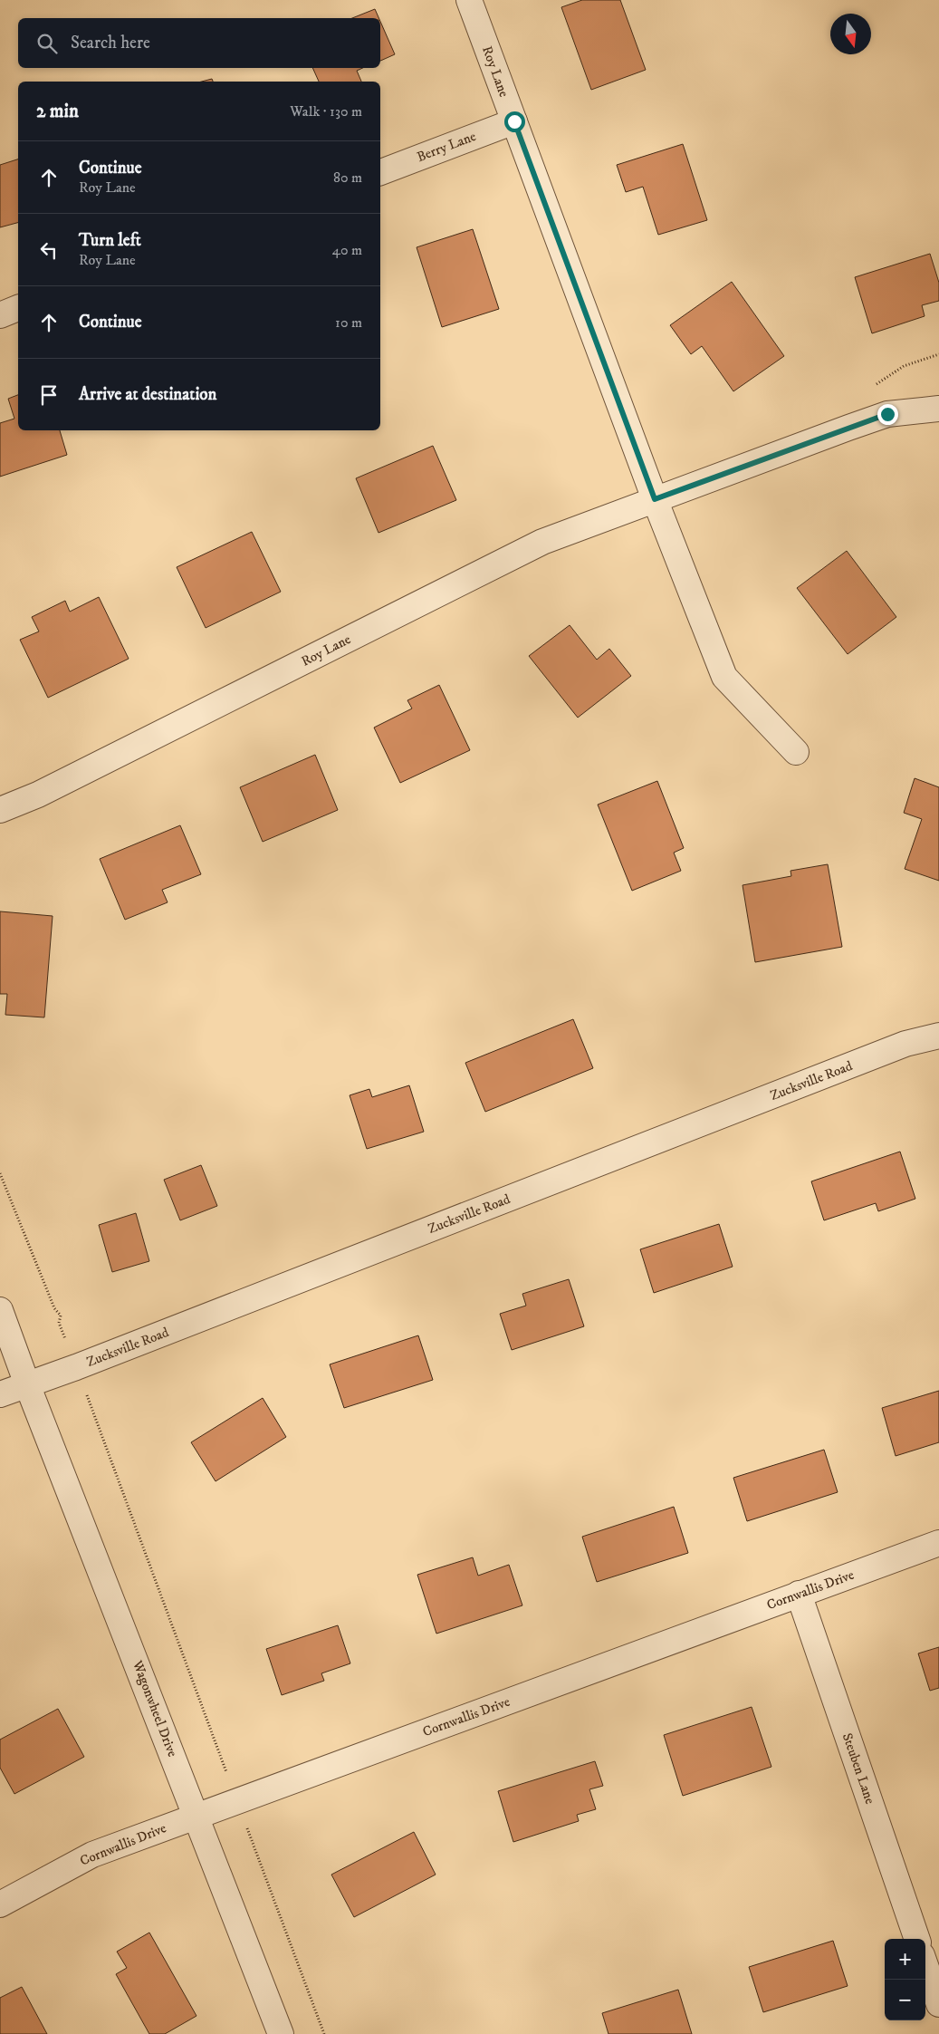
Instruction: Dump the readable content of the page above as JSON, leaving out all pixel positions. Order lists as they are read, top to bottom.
{
  "streets": {
    "street": [
      "Roy Lane",
      "Berry Lane",
      "Zucksville Road",
      "Cornwallis Drive",
      "Wagonwheel Drive",
      "Steuben Lane"
    ]
  },
  "crossings": [
    ["Roy Lane", "Berry Lane"],
    ["Zucksville Road", "Wagonwheel Drive"],
    ["Cornwallis Drive", "Wagonwheel Drive"],
    ["Cornwallis Drive", "Steuben Lane"]
  ],
  "north": "bottom",
  "page": {
    "search": "Search here",
    "heading": ["2 min", "Walk · 130 m"],
    "list": [
      ["Continue", "Roy Lane", "80 m"],
      ["Turn left", "Roy Lane", "40 m"],
      ["Continue", "10 m"],
      "Arrive at destination"
    ],
    "map_buttons": ["+", "−"]
  }
}
